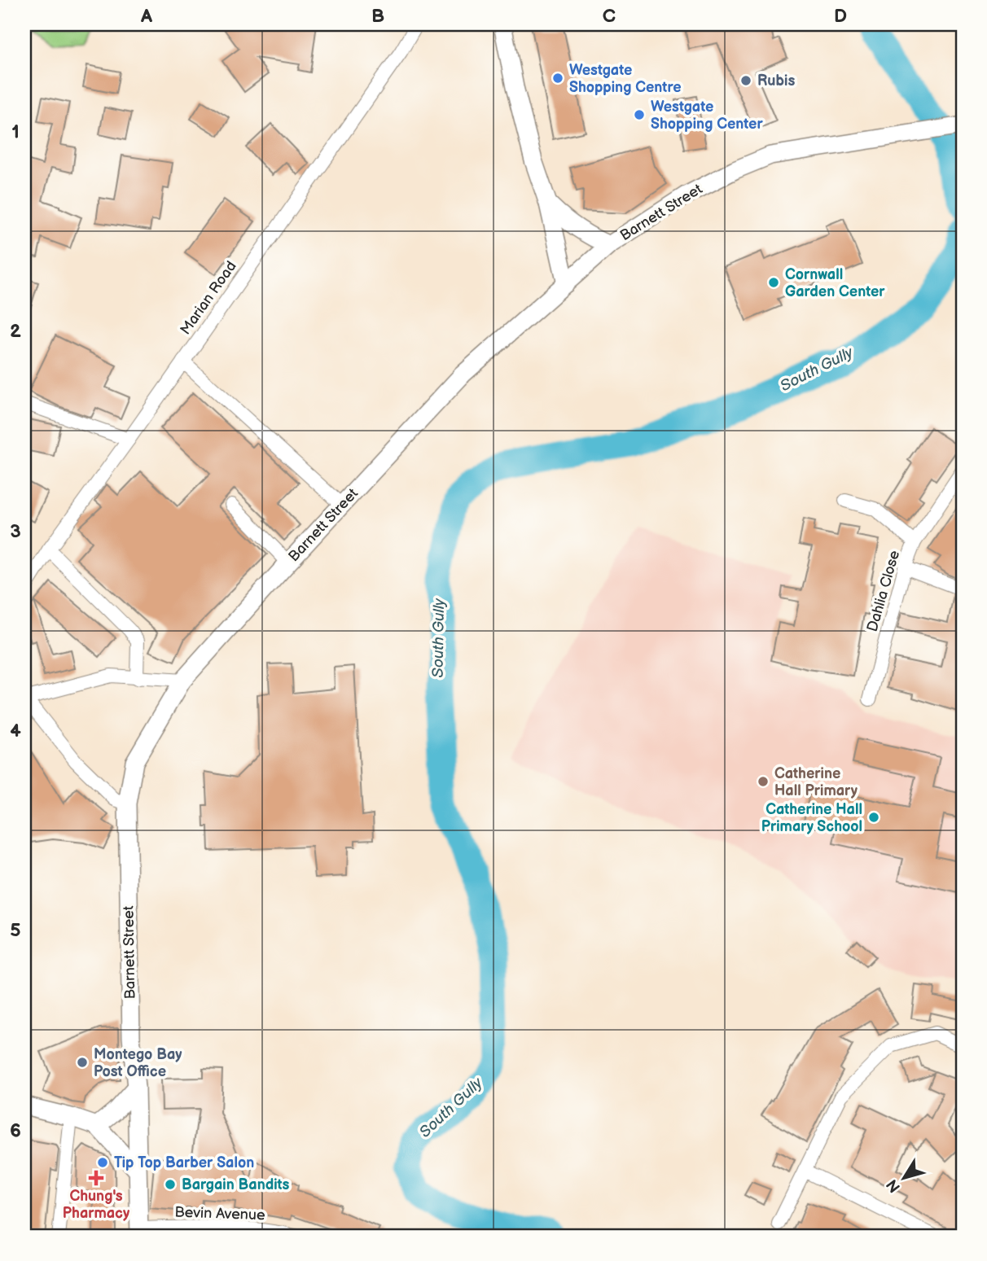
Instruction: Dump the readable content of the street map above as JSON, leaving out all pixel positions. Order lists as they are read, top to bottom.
{
  "streets": {
    "main road": ["Barnett Street"],
    "street": ["Marian Road", "Dahlia Close", "Bevin Avenue"]
  },
  "crossings": [
    ["Barnett Street", "Bevin Avenue"]
  ],
  "water": ["South Gully"],
  "places": {
    "other": [
      "Westgate Shopping Centre",
      "Rubis",
      "Westgate Shopping Center",
      "Cornwall Garden Center",
      "Catherine Hall Primary",
      "Catherine Hall Primary School",
      "Montego Bay Post Office",
      "Tip Top Barber Salon",
      "Bargain Bandits"
    ],
    "health": ["Chung's Pharmacy"]
  },
  "north": "bottom left",
  "grid": {
    "columns": [
      "A",
      "B",
      "C",
      "D"
    ],
    "rows": [
      "1",
      "2",
      "3",
      "4",
      "5",
      "6"
    ]
  }
}
